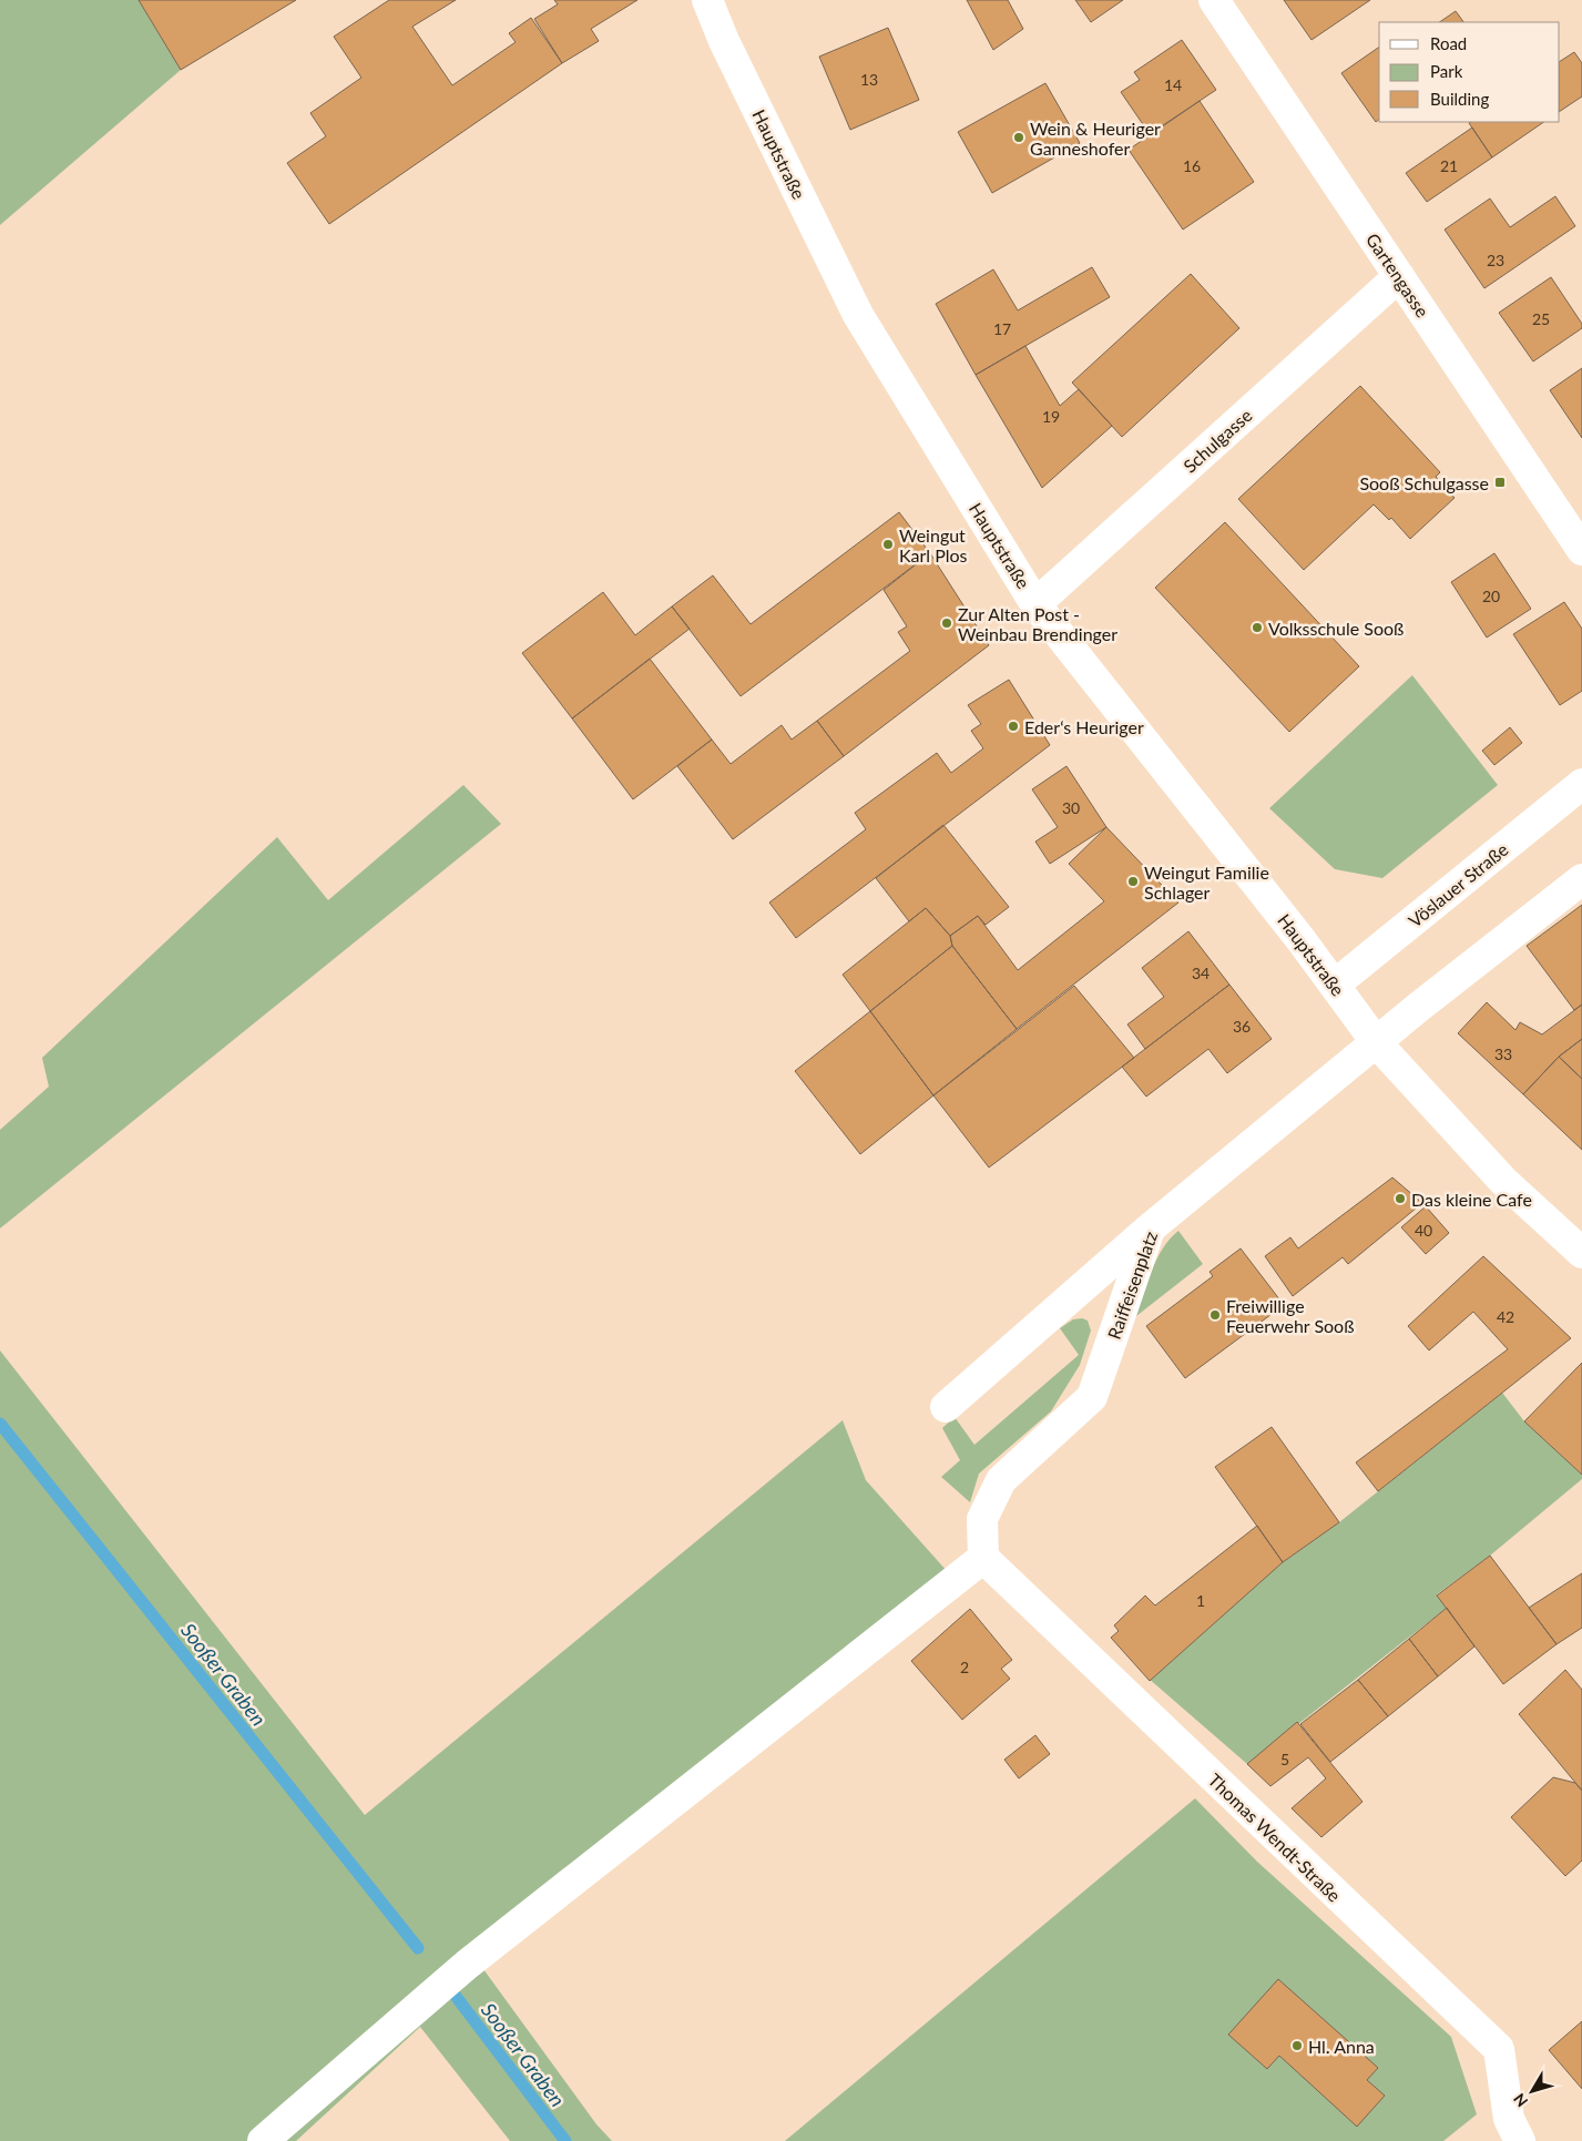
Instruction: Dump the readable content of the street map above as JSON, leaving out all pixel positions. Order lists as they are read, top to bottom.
{
  "streets": {
    "street": [
      "Hauptstraße",
      "Gartengasse",
      "Schulgasse",
      "Vöslauer Straße",
      "Raiffeisenplatz",
      "Thomas Wendt-Straße"
    ]
  },
  "crossings": [
    ["Hauptstraße", "Schulgasse"],
    ["Hauptstraße", "Vöslauer Straße"],
    ["Hauptstraße", "Raiffeisenplatz"],
    ["Gartengasse", "Schulgasse"],
    ["Raiffeisenplatz", "Thomas Wendt-Straße"]
  ],
  "water": ["Sooßer Graben"],
  "places": {
    "other": [
      "Wein & Heuriger Ganneshofer",
      "Weingut Karl Plos",
      "Zur Alten Post - Weinbau Brendinger",
      "Volksschule Sooß",
      "Eder‘s Heuriger",
      "Weingut Familie Schlager",
      "Das kleine Cafe",
      "Freiwillige Feuerwehr Sooß",
      "Hl. Anna"
    ],
    "transit": ["Sooß Schulgasse"]
  },
  "house_numbers": [
    "13",
    "14",
    "16",
    "21",
    "23",
    "25",
    "17",
    "19",
    "20",
    "30",
    "34",
    "36",
    "33",
    "40",
    "42",
    "1",
    "2",
    "5"
  ],
  "legend": ["Road", "Park", "Building"],
  "north": "bottom left"
}
